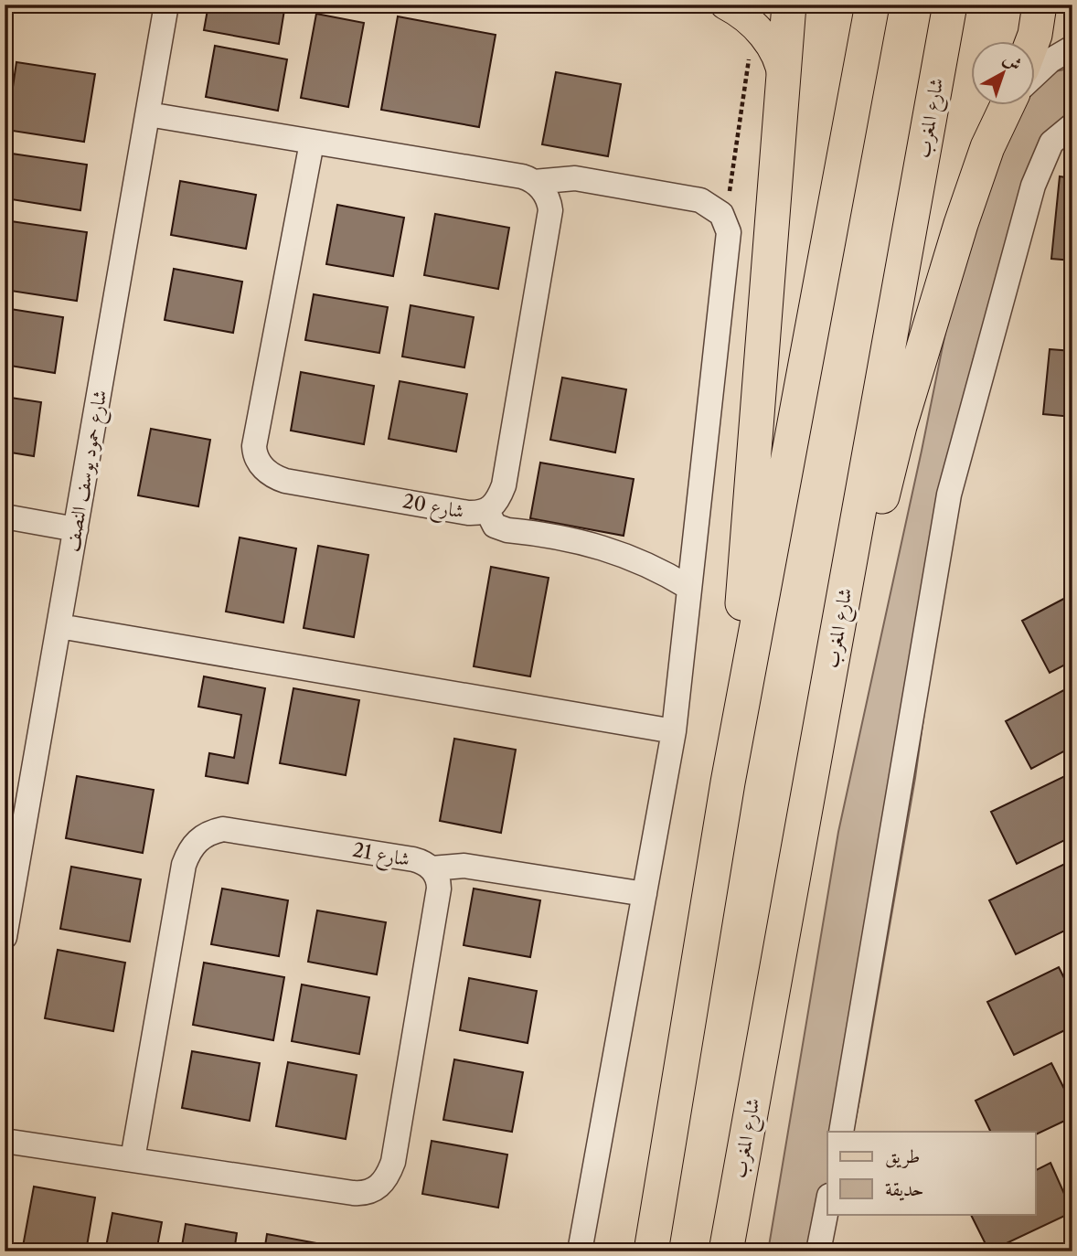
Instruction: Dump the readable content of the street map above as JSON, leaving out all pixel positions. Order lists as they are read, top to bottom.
{
  "streets": {
    "highway": ["شارع المغرب"],
    "street": ["شارع حمود يوسف النصف", "شارع 20", "شارع 21"]
  },
  "legend": ["طريق", "حديقة"],
  "north": "top right"
}
